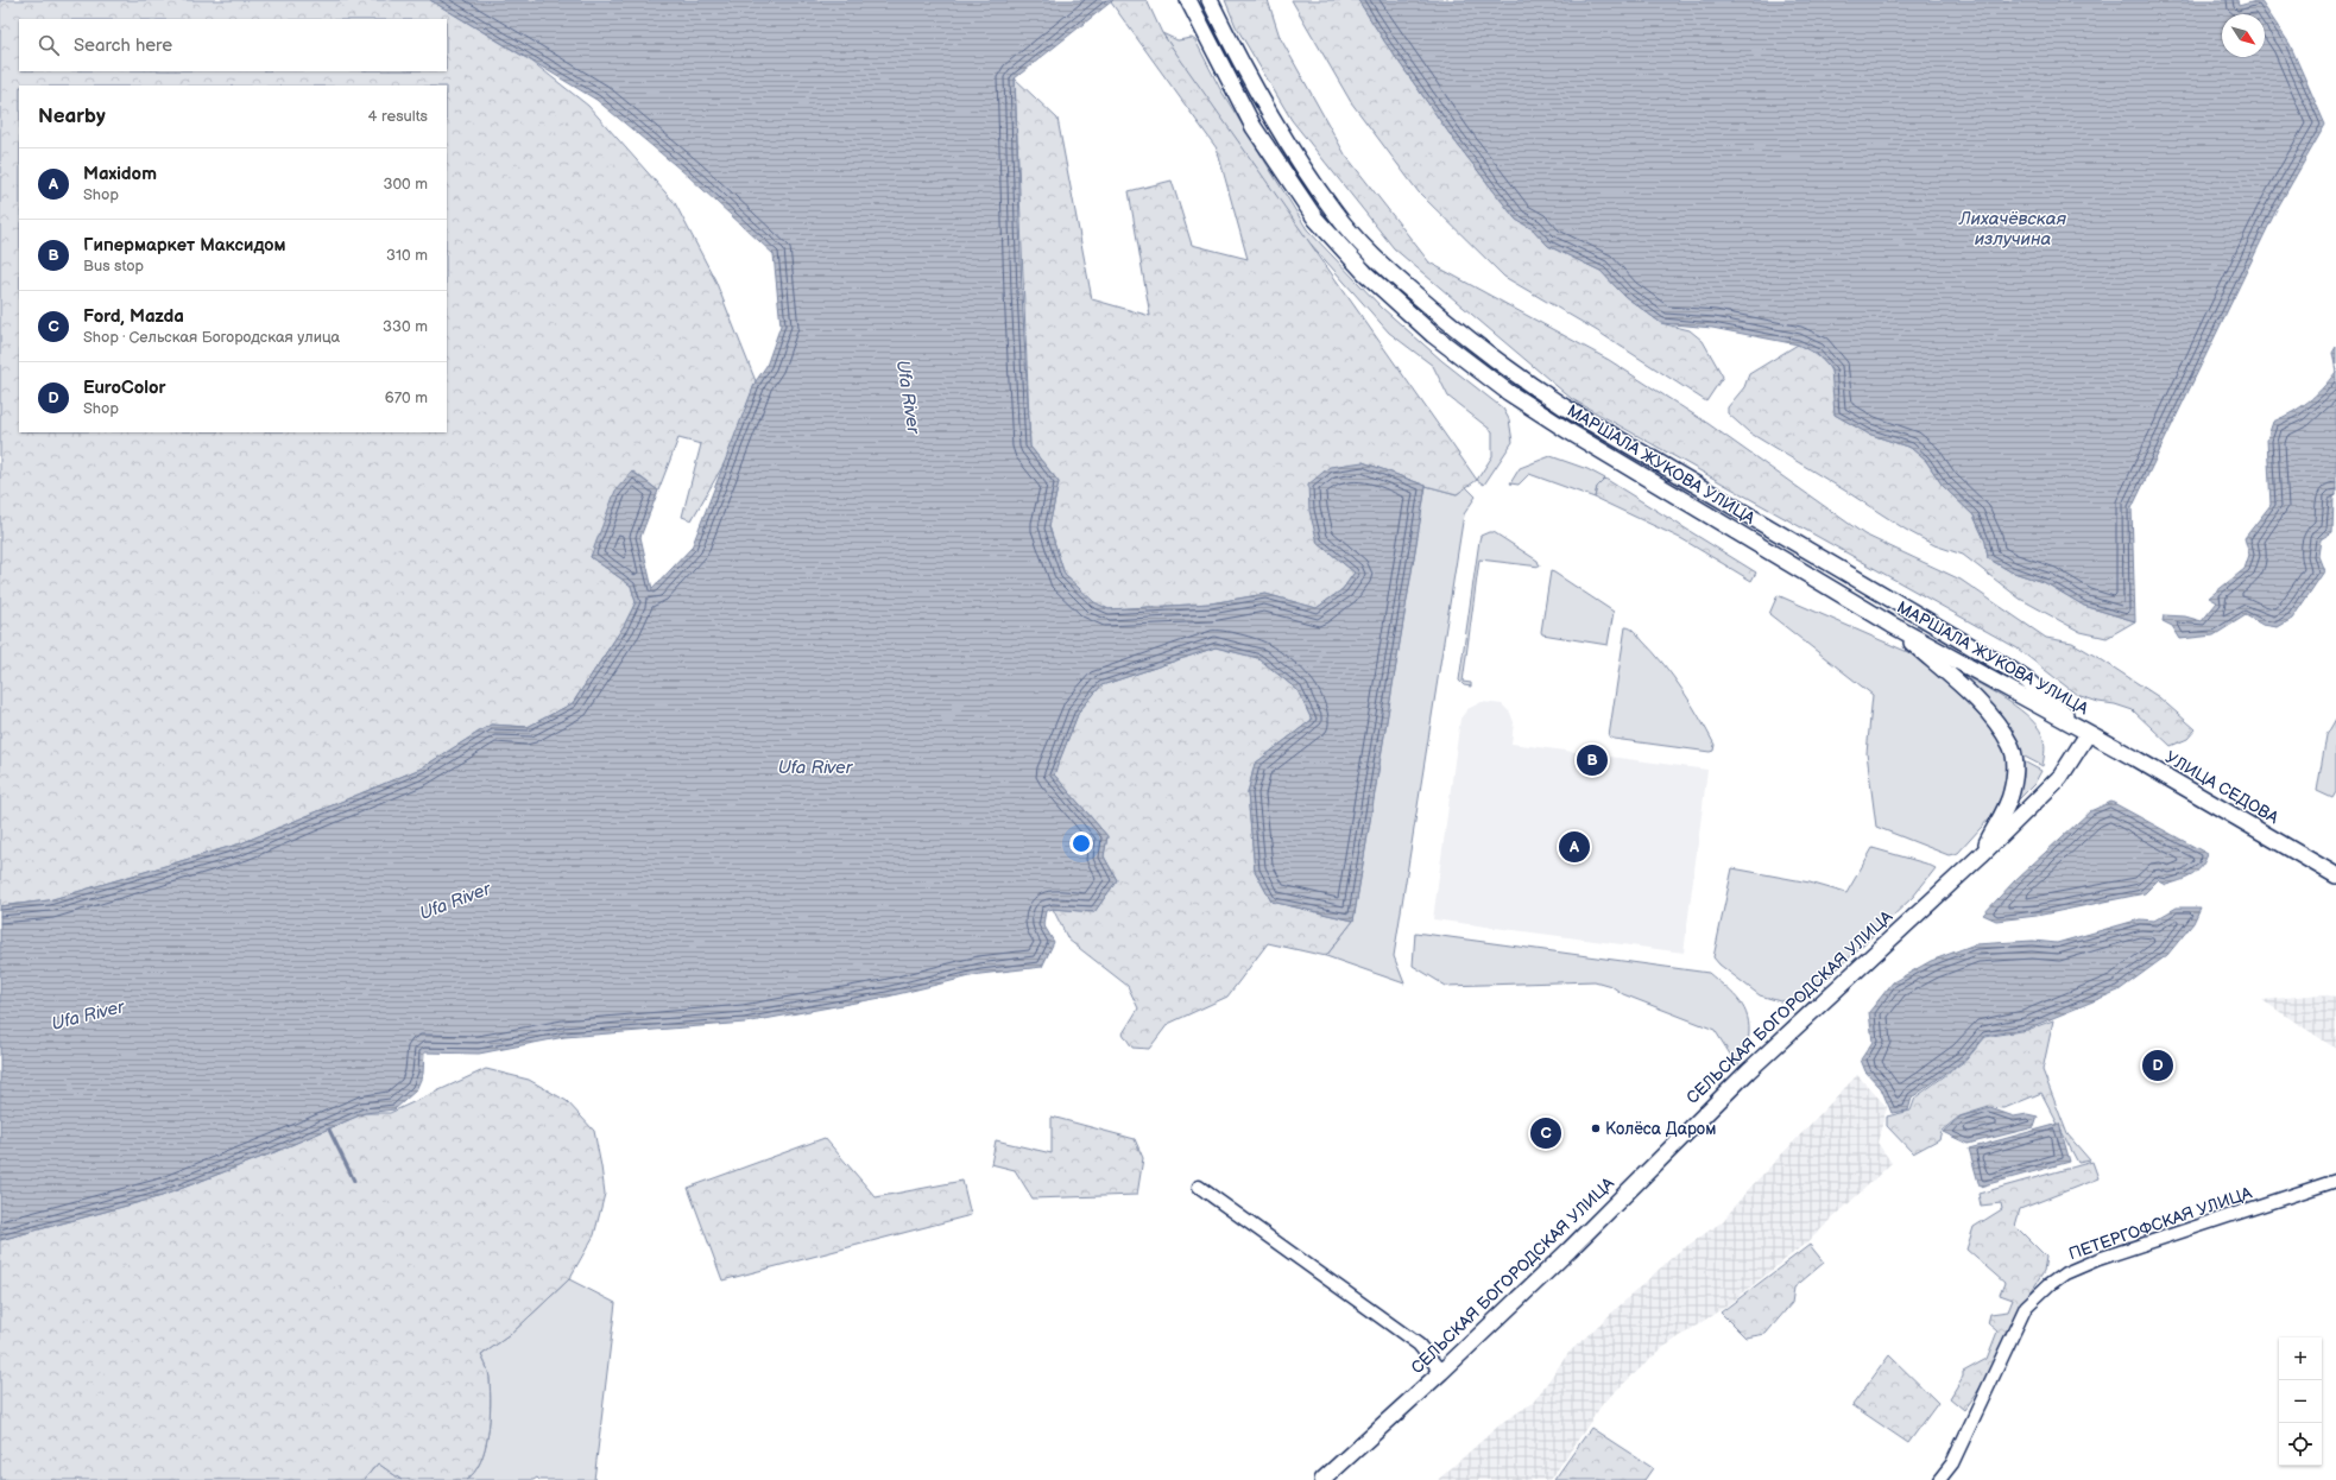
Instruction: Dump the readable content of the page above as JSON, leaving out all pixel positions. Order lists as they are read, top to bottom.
{
  "streets": {
    "main road": ["МАРШАЛА ЖУКОВА УЛИЦА", "УЛИЦА СЕДОВА", "СЕЛЬСКАЯ БОГОРОДСКАЯ УЛИЦА"],
    "street": ["ПЕТЕРГОФСКАЯ УЛИЦА"]
  },
  "crossings": [
    ["МАРШАЛА ЖУКОВА УЛИЦА", "УЛИЦА СЕДОВА"],
    ["МАРШАЛА ЖУКОВА УЛИЦА", "СЕЛЬСКАЯ БОГОРОДСКАЯ УЛИЦА"],
    ["УЛИЦА СЕДОВА", "СЕЛЬСКАЯ БОГОРОДСКАЯ УЛИЦА"]
  ],
  "water": ["Лихачёвская излучина", "Ufa River"],
  "places": ["Колёса Даром"],
  "north": "bottom right",
  "page": {
    "search": "Search here",
    "heading": ["Nearby", "4 results"],
    "list": [
      {
        "mark": "A",
        "name": "Maxidom",
        "note": "Shop",
        "value": "300 m"
      },
      {
        "mark": "B",
        "name": "Гипермаркет Максидом",
        "note": "Bus stop",
        "value": "310 m"
      },
      {
        "mark": "C",
        "name": "Ford, Mazda",
        "note": "Shop · Сельская Богородская улица",
        "value": "330 m"
      },
      {
        "mark": "D",
        "name": "EuroColor",
        "note": "Shop",
        "value": "670 m"
      }
    ],
    "pins": [
      "B",
      "A",
      "D",
      "C"
    ],
    "map_buttons": ["+", "−"]
  }
}
